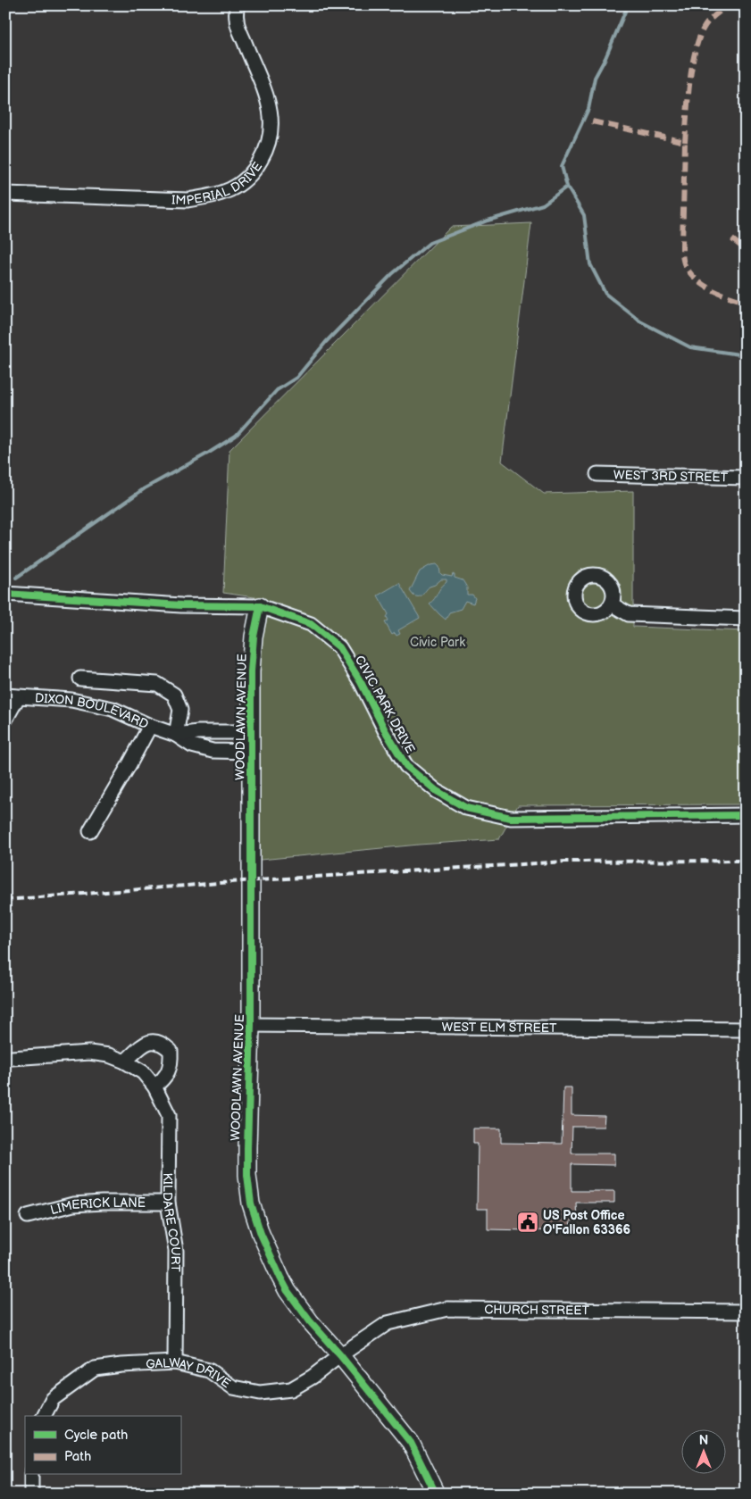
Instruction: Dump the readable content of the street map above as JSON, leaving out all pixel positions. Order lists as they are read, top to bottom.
{
  "streets": {
    "street": [
      "IMPERIAL DRIVE",
      "WEST 3RD STREET",
      "CIVIC PARK DRIVE",
      "DIXON BOULEVARD",
      "WOODLAWN AVENUE",
      "WEST ELM STREET",
      "LIMERICK LANE",
      "KILDARE COURT",
      "CHURCH STREET",
      "GALWAY DRIVE"
    ]
  },
  "crossings": [
    ["CIVIC PARK DRIVE", "WOODLAWN AVENUE"],
    ["DIXON BOULEVARD", "WOODLAWN AVENUE"],
    ["WOODLAWN AVENUE", "WEST ELM STREET"],
    ["WOODLAWN AVENUE", "CHURCH STREET"],
    ["WOODLAWN AVENUE", "GALWAY DRIVE"],
    ["LIMERICK LANE", "KILDARE COURT"],
    ["KILDARE COURT", "GALWAY DRIVE"],
    ["CHURCH STREET", "GALWAY DRIVE"]
  ],
  "parks": ["Civic Park"],
  "places": {
    "public building": ["US Post Office O'Fallon 63366"]
  },
  "legend": ["Cycle path", "Path"],
  "north": "top"
}
